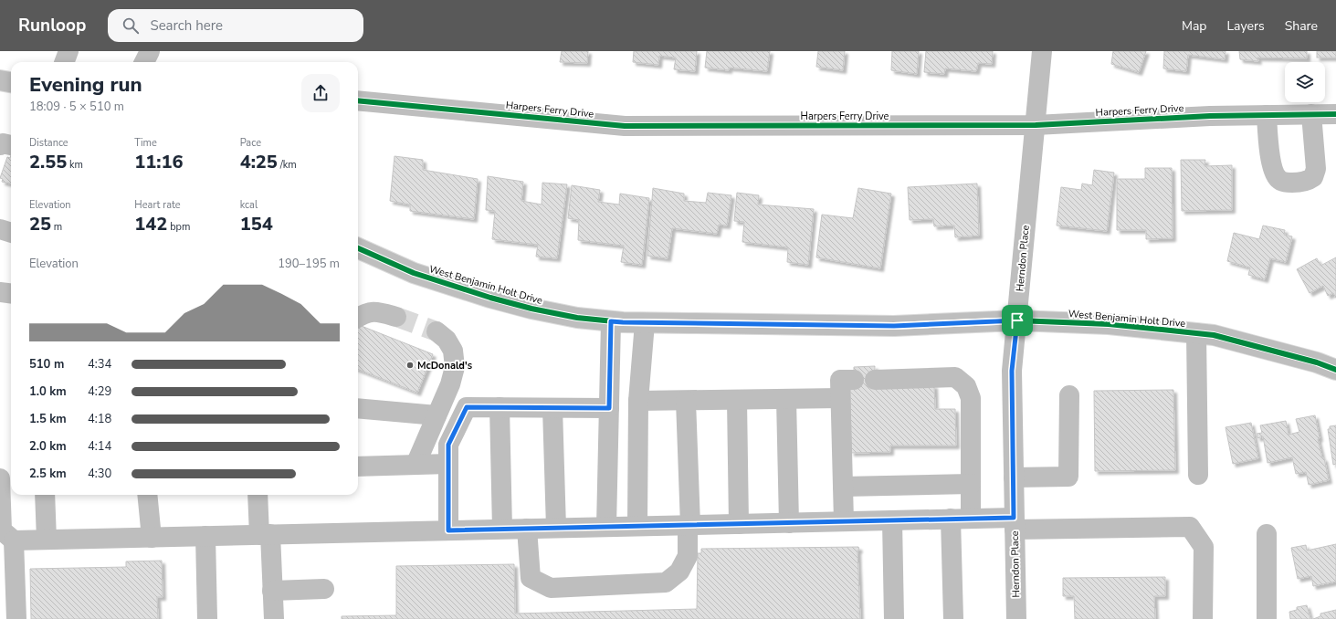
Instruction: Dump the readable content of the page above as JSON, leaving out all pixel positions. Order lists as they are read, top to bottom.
{
  "streets": {
    "street": ["Harpers Ferry Drive", "Herndon Place", "West Benjamin Holt Drive"]
  },
  "crossings": [
    ["Harpers Ferry Drive", "Herndon Place"],
    ["Herndon Place", "West Benjamin Holt Drive"]
  ],
  "places": ["McDonald's"],
  "page": {
    "header": "Runloop",
    "search": "Search here",
    "nav": ["Map", "Layers", "Share"],
    "heading": ["Evening run", "18:09 · 5 × 510 m"],
    "stats": [
      ["Distance", "2.55 km"],
      ["Time", "11:16"],
      ["Pace", "4:25 /km"],
      ["Elevation", "25 m"],
      ["Heart rate", "142 bpm"],
      ["kcal", "154"]
    ],
    "chart": ["Elevation", "190–195 m"],
    "list": [
      {
        "name": "510 m",
        "note": "4:34"
      },
      {
        "name": "1.0 km",
        "note": "4:29"
      },
      {
        "name": "1.5 km",
        "note": "4:18"
      },
      {
        "name": "2.0 km",
        "note": "4:14"
      },
      {
        "name": "2.5 km",
        "note": "4:30"
      }
    ]
  }
}
